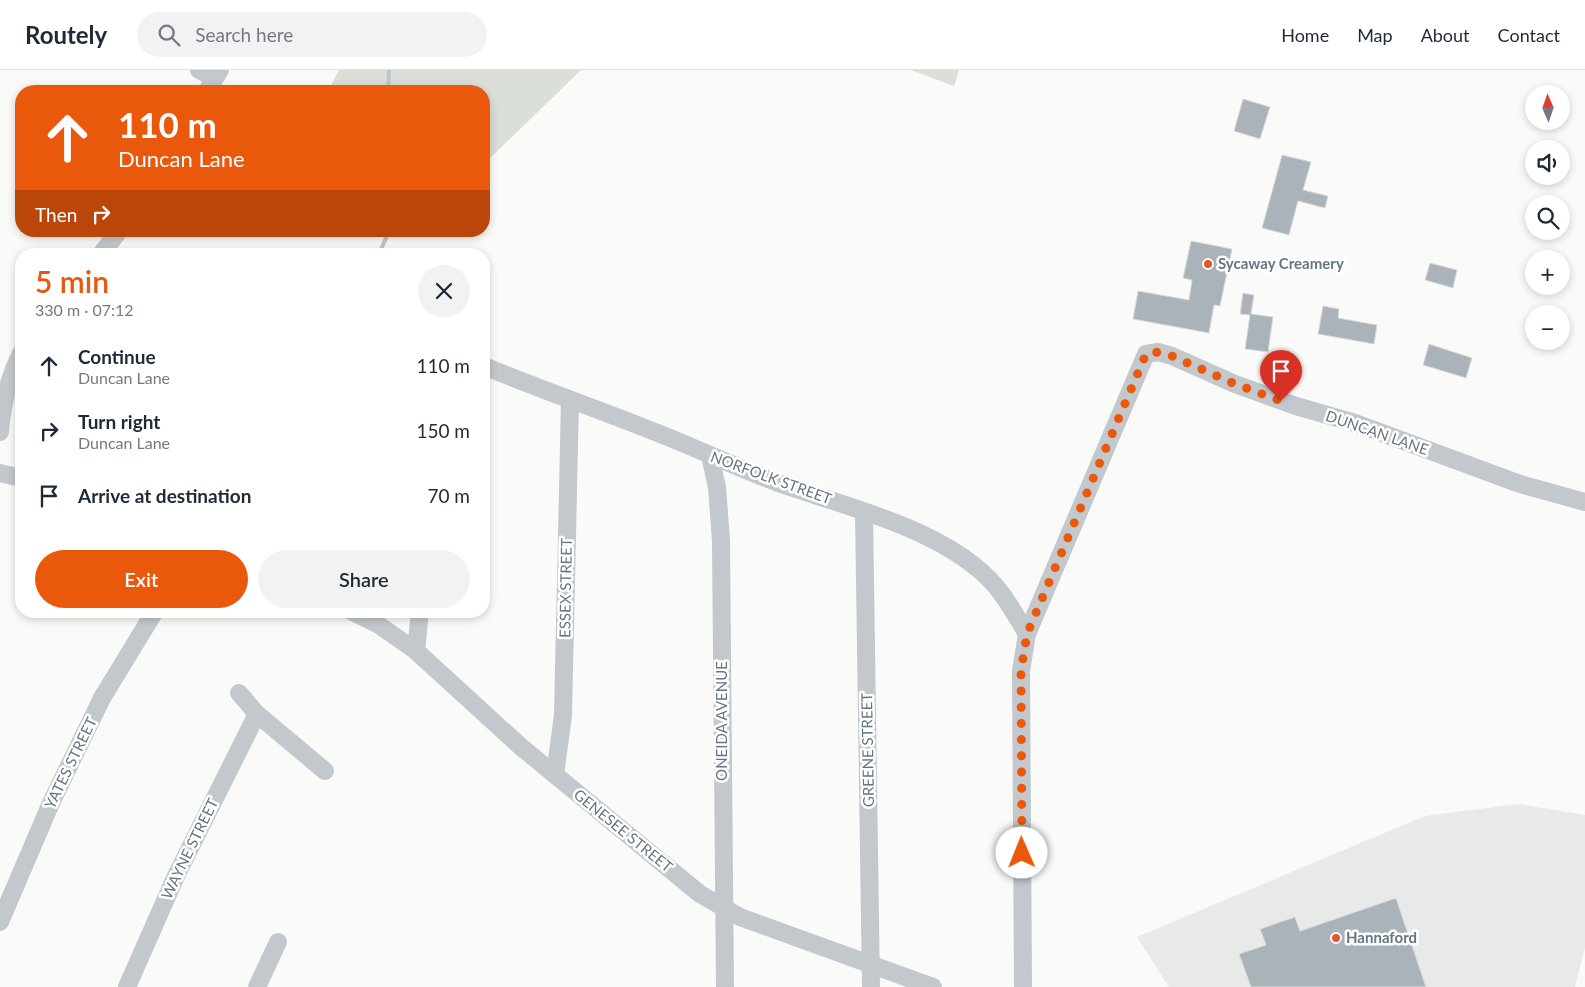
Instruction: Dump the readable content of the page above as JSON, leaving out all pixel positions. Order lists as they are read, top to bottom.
{
  "streets": {
    "street": [
      "DUNCAN LANE",
      "NORFOLK STREET",
      "ESSEX STREET",
      "ONEIDA AVENUE",
      "GREENE STREET",
      "YATES STREET",
      "GENESEE STREET",
      "WAYNE STREET"
    ]
  },
  "crossings": [
    ["DUNCAN LANE", "NORFOLK STREET"],
    ["NORFOLK STREET", "ESSEX STREET"],
    ["NORFOLK STREET", "ONEIDA AVENUE"],
    ["NORFOLK STREET", "GREENE STREET"],
    ["ESSEX STREET", "GENESEE STREET"],
    ["ONEIDA AVENUE", "GENESEE STREET"],
    ["GREENE STREET", "GENESEE STREET"]
  ],
  "places": ["Sycaway Creamery", "Hannaford"],
  "north": "top",
  "page": {
    "header": "Routely",
    "search": "Search here",
    "nav": [
      "Home",
      "Map",
      "About",
      "Contact"
    ],
    "map_buttons": ["+", "−"],
    "turn": ["110 m", "Duncan Lane"],
    "then": "Then",
    "heading": ["5 min", "330 m · 07:12"],
    "list": [
      {
        "name": "Continue",
        "note": "Duncan Lane",
        "value": "110 m"
      },
      {
        "name": "Turn right",
        "note": "Duncan Lane",
        "value": "150 m"
      },
      {
        "name": "Arrive at destination",
        "value": "70 m"
      }
    ],
    "buttons": ["Exit", "Share"]
  }
}
